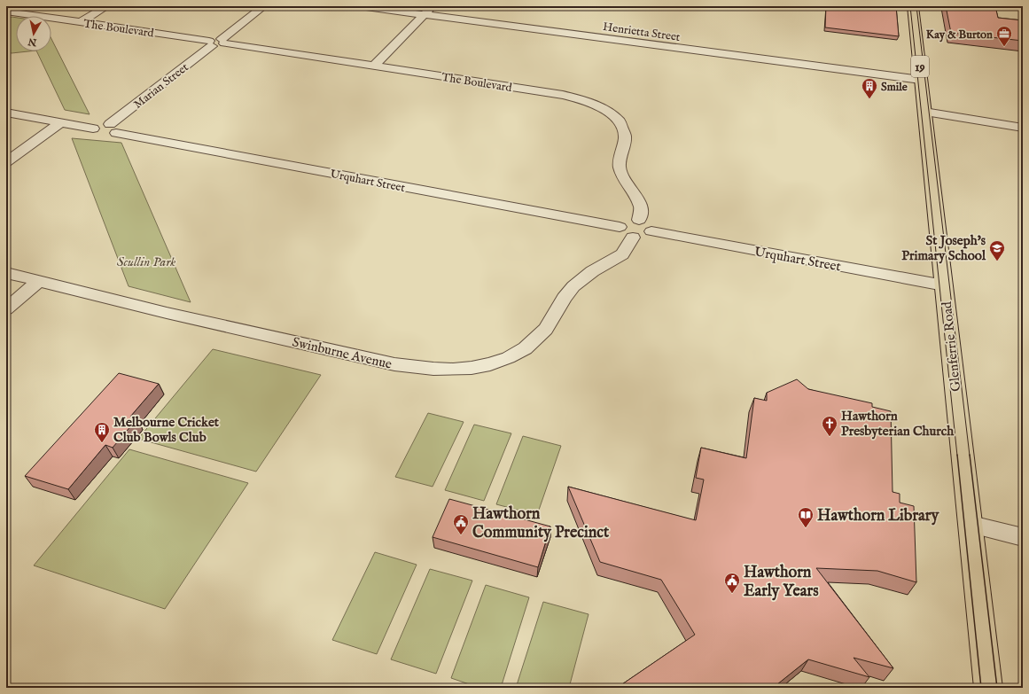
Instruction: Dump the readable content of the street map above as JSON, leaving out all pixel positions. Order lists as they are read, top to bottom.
{
  "streets": {
    "main road": ["19", "Glenferrie Road"],
    "street": [
      "The Boulevard",
      "Henrietta Street",
      "Marian Street",
      "Urquhart Street",
      "Swinburne Avenue"
    ]
  },
  "crossings": [
    ["The Boulevard", "Marian Street"],
    ["Henrietta Street", "Glenferrie Road"],
    ["Marian Street", "Urquhart Street"],
    ["Urquhart Street", "Glenferrie Road"]
  ],
  "parks": ["Scullin Park"],
  "places": {
    "office": ["Kay & Burton"],
    "building": ["Smile", "Melbourne Cricket Club Bowls Club"],
    "school or university": ["St Joseph's Primary School"],
    "church": ["Hawthorn Presbyterian Church"],
    "library": ["Hawthorn Library"],
    "public building": ["Hawthorn Community Precinct", "Hawthorn Early Years"]
  },
  "north": "bottom"
}
